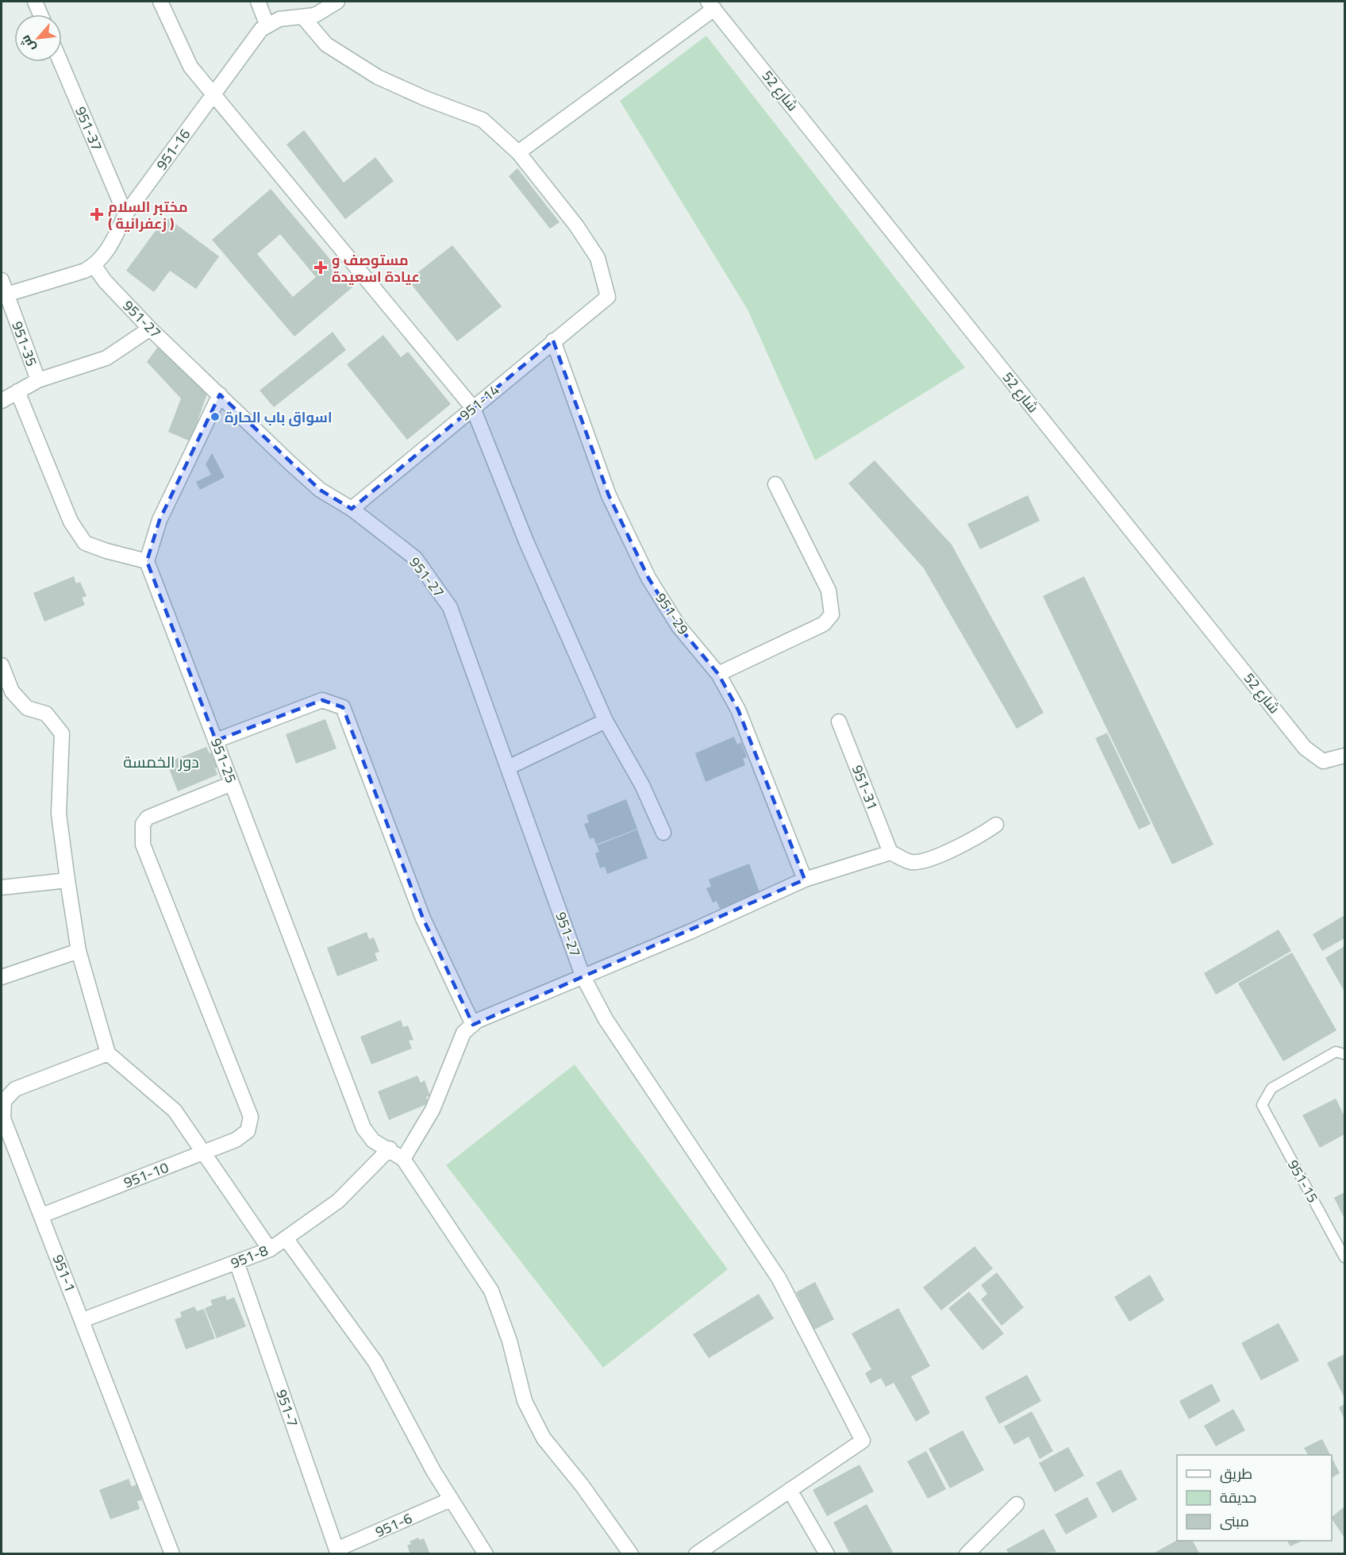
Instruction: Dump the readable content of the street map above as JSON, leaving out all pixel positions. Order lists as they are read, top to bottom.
{
  "streets": {
    "street": [
      "شارع 52",
      "951-37",
      "951-16",
      "951-27",
      "951-35",
      "951-14",
      "951-29",
      "951-25",
      "951-31",
      "951-10",
      "951-8",
      "951-1",
      "951-7",
      "951-6"
    ],
    "lane": ["951-15"]
  },
  "crossings": [
    ["951-37", "951-16"],
    ["951-16", "951-27"],
    ["951-16", "951-35"],
    ["951-27", "951-14"],
    ["951-14", "951-29"],
    ["951-25", "951-10"],
    ["951-25", "951-8"],
    ["951-10", "951-1"],
    ["951-8", "951-1"],
    ["951-8", "951-7"],
    ["951-7", "951-6"]
  ],
  "districts": ["دور الخمسة"],
  "places": {
    "health": ["مختبر السلام ( زعفرانية )", "مستوصف و عيادة اسعيدة"],
    "other": ["اسواق باب الحارة"]
  },
  "legend": ["طريق", "حديقة", "مبنى"],
  "north": "bottom left"
}
